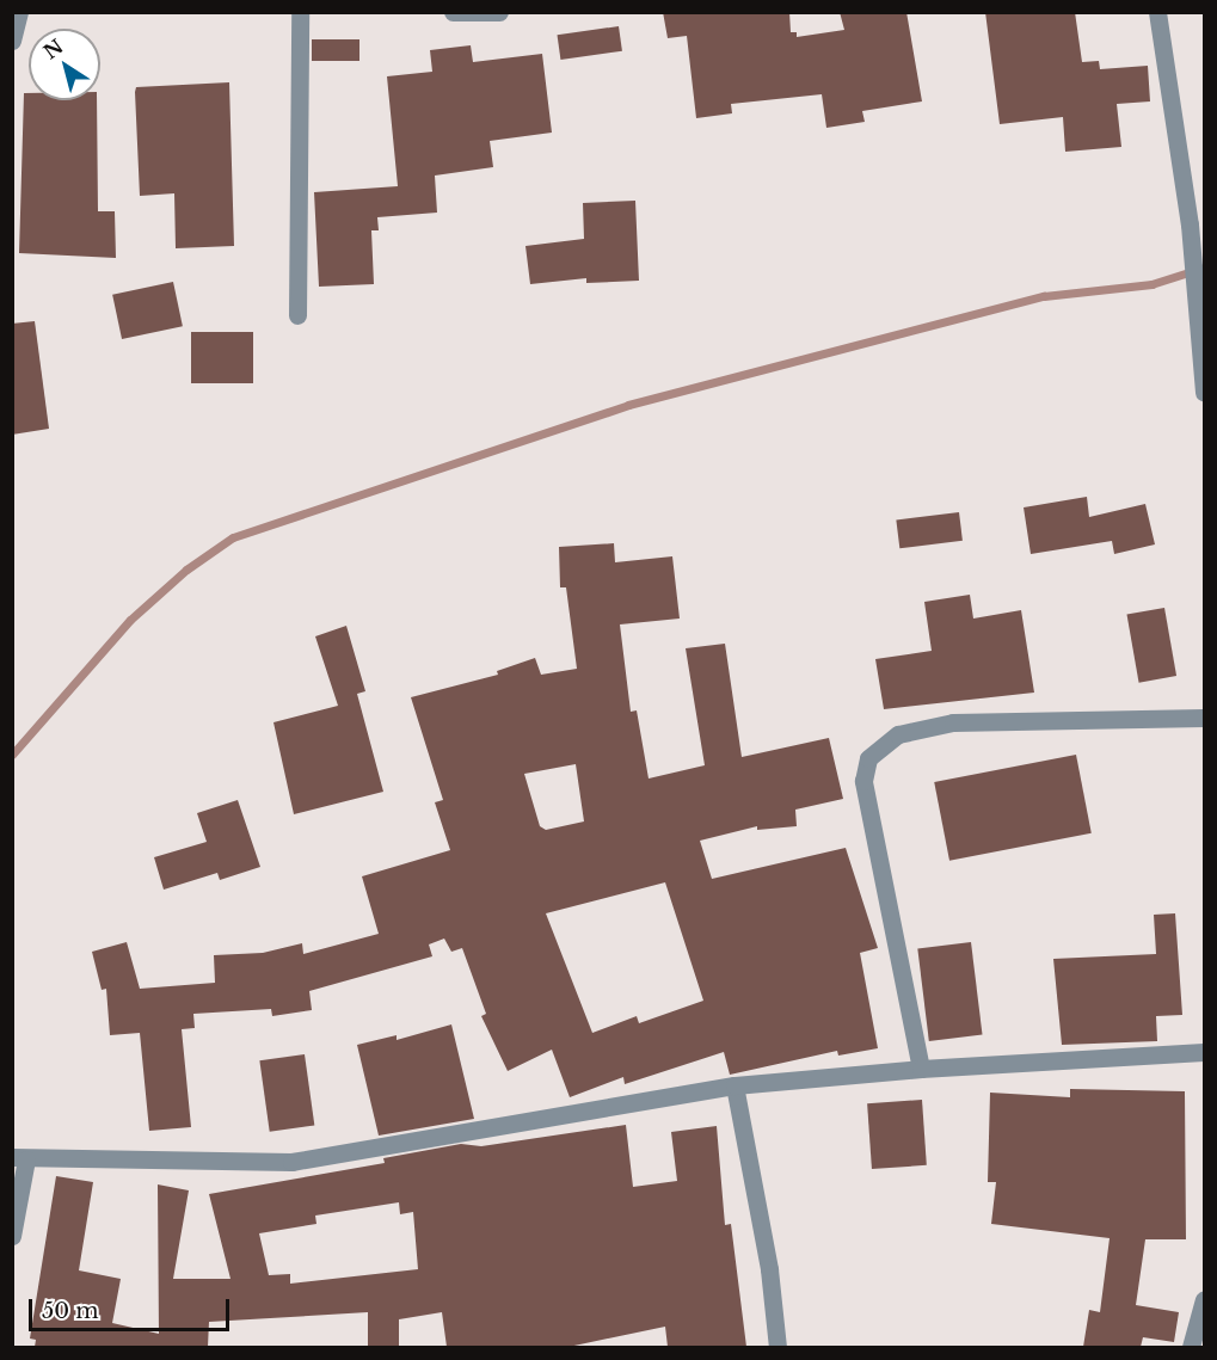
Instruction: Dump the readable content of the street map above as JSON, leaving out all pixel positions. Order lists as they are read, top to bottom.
{
  "scale_bar": "50 m",
  "north": "top left"
}
